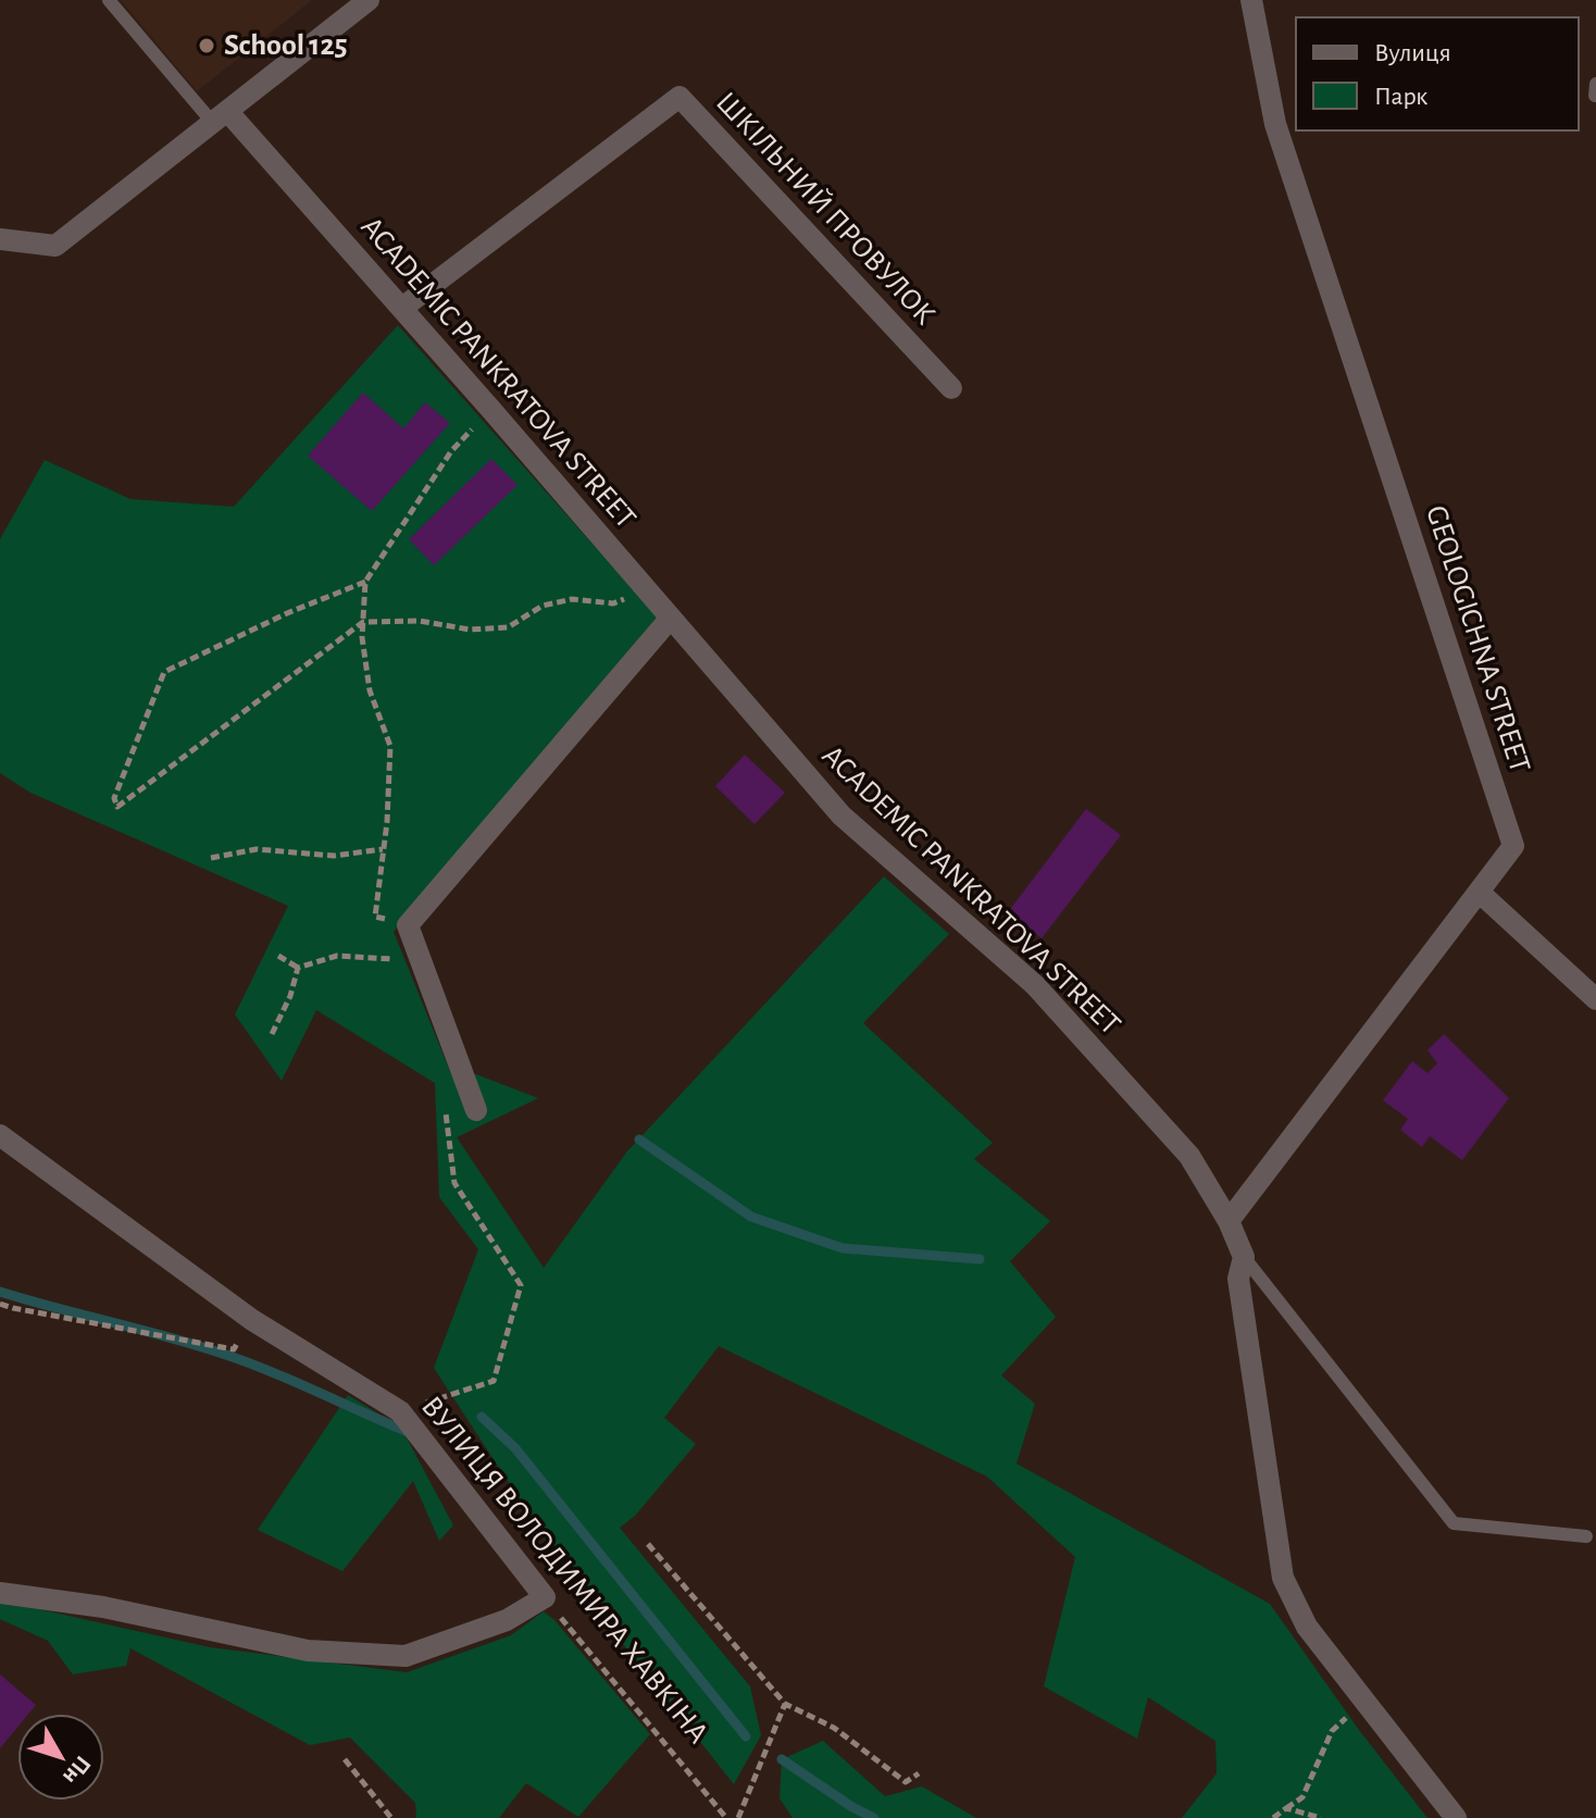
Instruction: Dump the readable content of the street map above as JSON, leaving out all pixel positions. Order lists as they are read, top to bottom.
{
  "streets": {
    "street": [
      "ШКІЛЬНИЙ ПРОВУЛОК",
      "ACADEMIC PANKRATOVA STREET",
      "GEOLOGICHNA STREET",
      "ВУЛИЦЯ ВОЛОДИМИРА ХАВКІНА"
    ]
  },
  "crossings": [
    ["ШКІЛЬНИЙ ПРОВУЛОК", "ACADEMIC PANKRATOVA STREET"],
    ["ACADEMIC PANKRATOVA STREET", "GEOLOGICHNA STREET"]
  ],
  "places": ["School 125"],
  "legend": ["Вулиця", "Парк"],
  "north": "bottom right"
}
